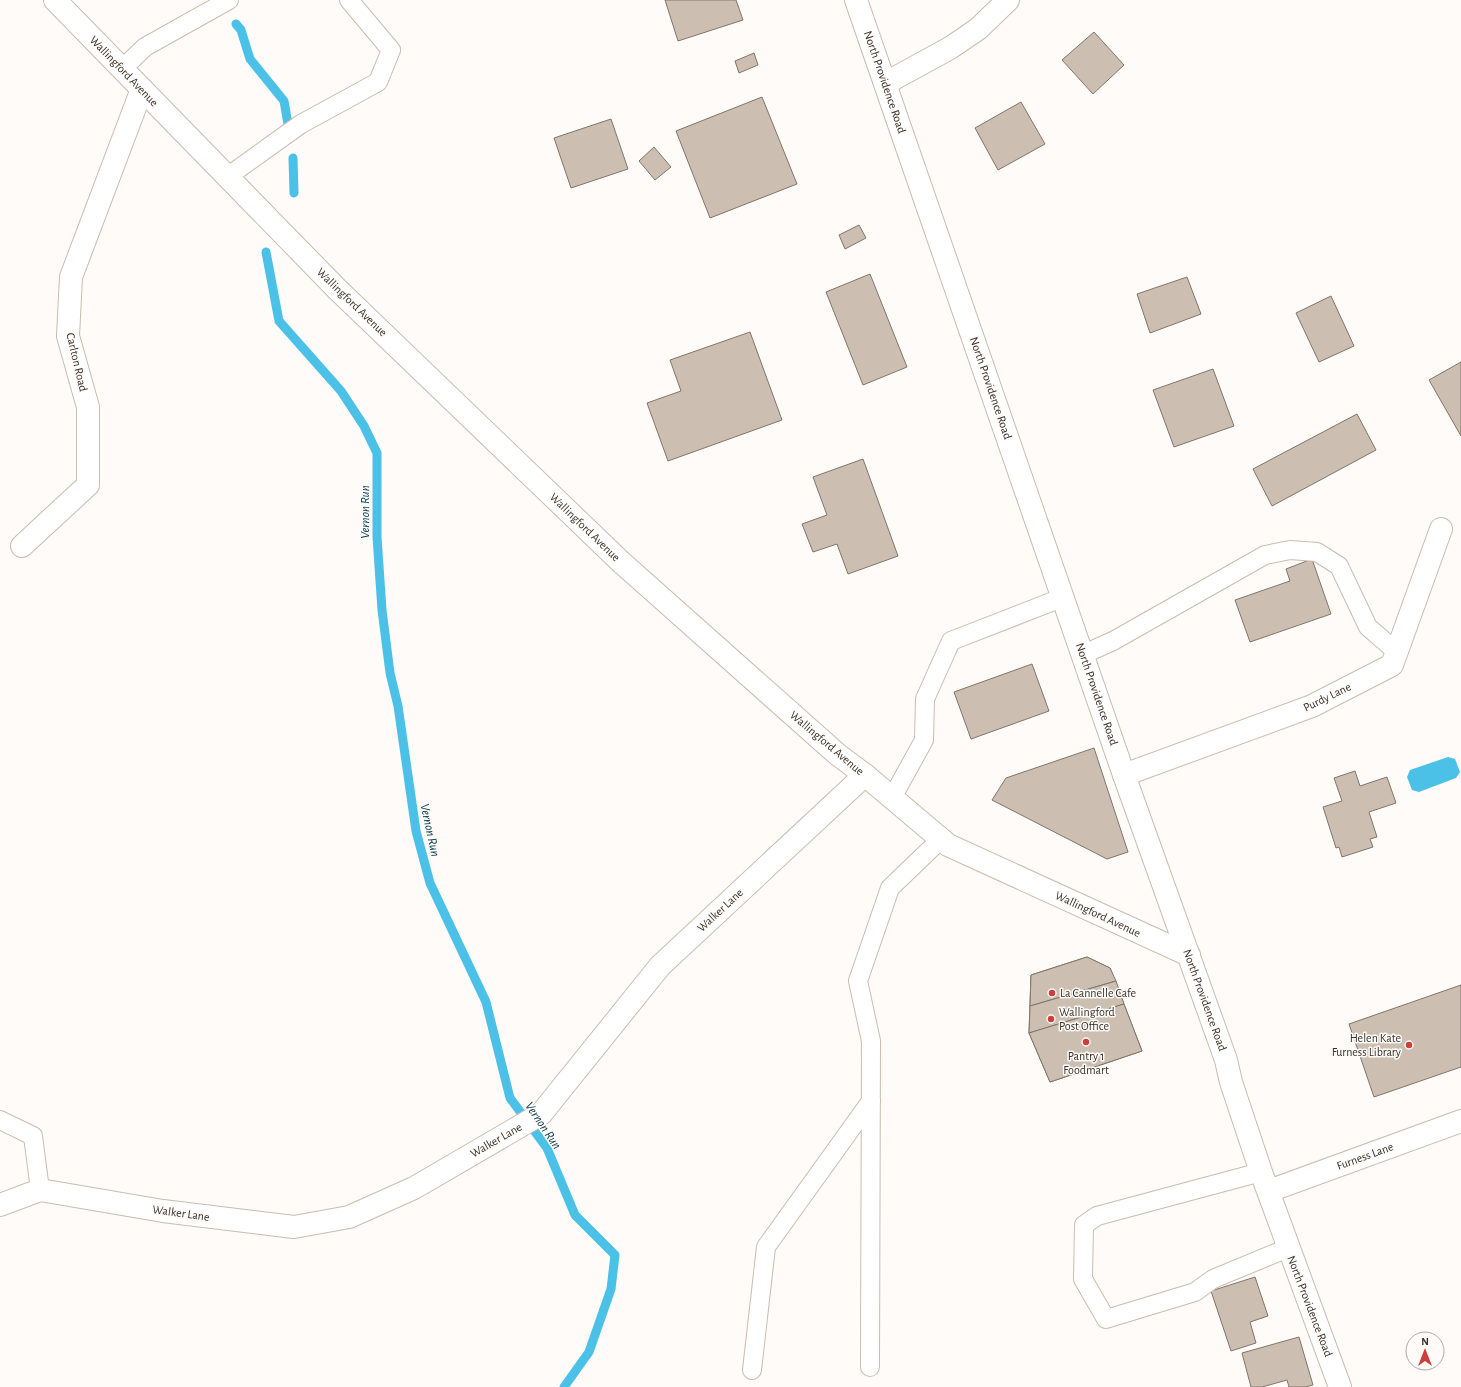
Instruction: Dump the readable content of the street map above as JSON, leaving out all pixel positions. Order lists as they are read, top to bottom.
{
  "streets": {
    "street": [
      "Wallingford Avenue",
      "North Providence Road",
      "Carlton Road",
      "Purdy Lane",
      "Walker Lane",
      "Furness Lane"
    ]
  },
  "crossings": [
    ["Wallingford Avenue", "North Providence Road"],
    ["Wallingford Avenue", "Carlton Road"],
    ["Wallingford Avenue", "Walker Lane"],
    ["North Providence Road", "Purdy Lane"],
    ["North Providence Road", "Furness Lane"]
  ],
  "water": ["Vernon Run"],
  "places": [
    "La Cannelle Cafe",
    "Wallingford Post Office",
    "Pantry 1 Foodmart",
    "Helen Kate Furness Library"
  ],
  "north": "top"
}
